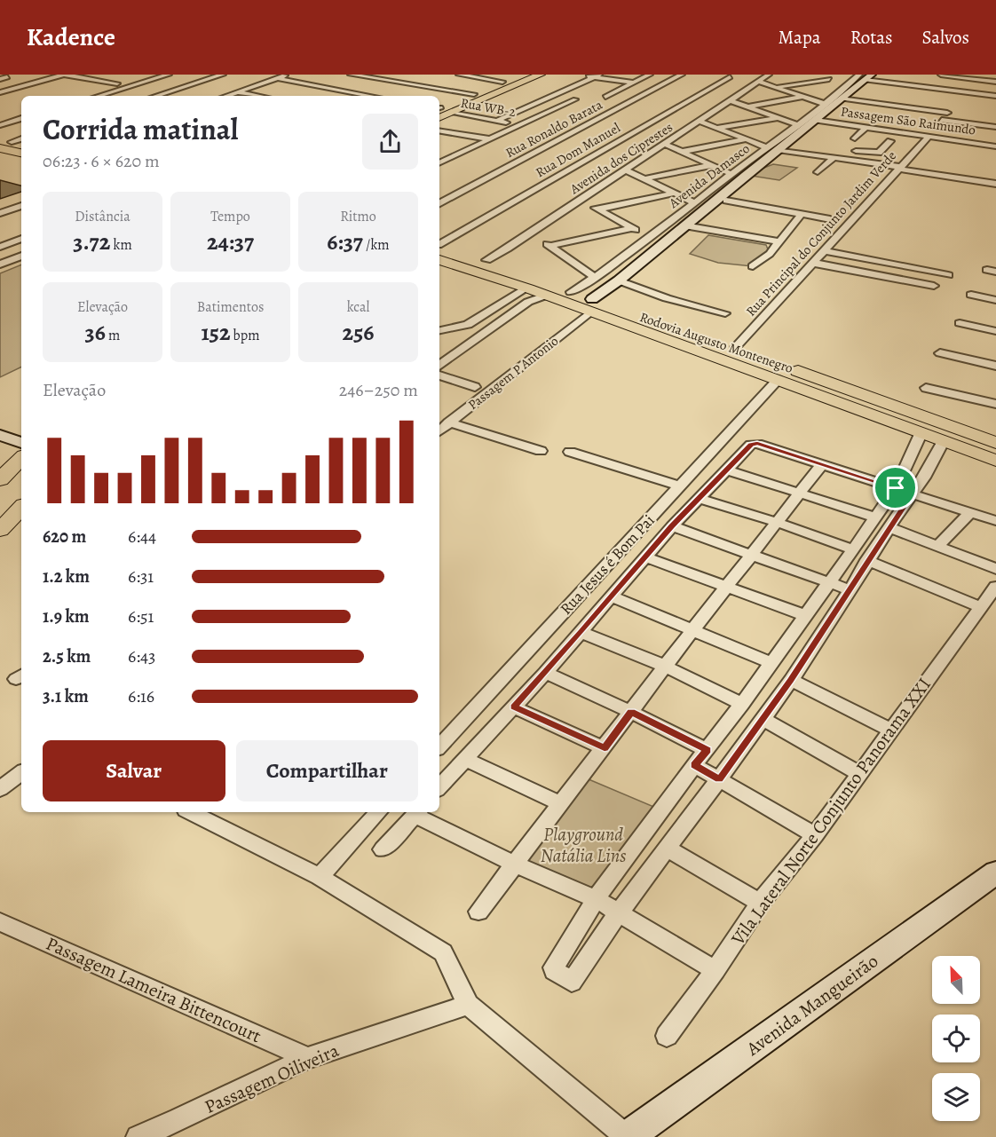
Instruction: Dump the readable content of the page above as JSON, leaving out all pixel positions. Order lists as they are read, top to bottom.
{
  "streets": {
    "main road": ["Rodovia Augusto Montenegro"],
    "street": [
      "Rua WB-2",
      "Passagem São Raimundo",
      "Rua Ronaldo Barata",
      "Rua Dom Manuel",
      "Avenida dos Ciprestes",
      "Avenida Damasco",
      "Rua Principal do Conjunto Jardim Verde",
      "Passagem P Antonio",
      "Rua Jesus é Bom Pai",
      "Vila Lateral Norte Conjunto Panorama XXI",
      "Passagem Lameira Bittencourt",
      "Avenida Mangueirão",
      "Passagem Oiliveira"
    ]
  },
  "crossings": [
    ["Passagem São Raimundo", "Avenida Damasco"],
    ["Passagem São Raimundo", "Rua Principal do Conjunto Jardim Verde"],
    ["Avenida dos Ciprestes", "Rodovia Augusto Montenegro"],
    ["Avenida Damasco", "Rodovia Augusto Montenegro"],
    ["Avenida Damasco", "Passagem P Antonio"],
    ["Rua Principal do Conjunto Jardim Verde", "Rodovia Augusto Montenegro"],
    ["Rodovia Augusto Montenegro", "Passagem P Antonio"],
    ["Rodovia Augusto Montenegro", "Rua Jesus é Bom Pai"],
    ["Passagem Lameira Bittencourt", "Passagem Oiliveira"]
  ],
  "parks": ["Playground Natália Lins"],
  "north": "top left",
  "page": {
    "header": "Kadence",
    "nav": ["Mapa", "Rotas", "Salvos"],
    "heading": ["Corrida matinal", "06:23 · 6 × 620 m"],
    "stats": [
      ["Distância", "3.72 km"],
      ["Tempo", "24:37"],
      ["Ritmo", "6:37 /km"],
      ["Elevação", "36 m"],
      ["Batimentos", "152 bpm"],
      ["kcal", "256"]
    ],
    "chart": ["Elevação", "246–250 m"],
    "list": [
      {
        "name": "620 m",
        "note": "6:44"
      },
      {
        "name": "1.2 km",
        "note": "6:31"
      },
      {
        "name": "1.9 km",
        "note": "6:51"
      },
      {
        "name": "2.5 km",
        "note": "6:43"
      },
      {
        "name": "3.1 km",
        "note": "6:16"
      }
    ],
    "buttons": ["Salvar", "Compartilhar"]
  }
}
